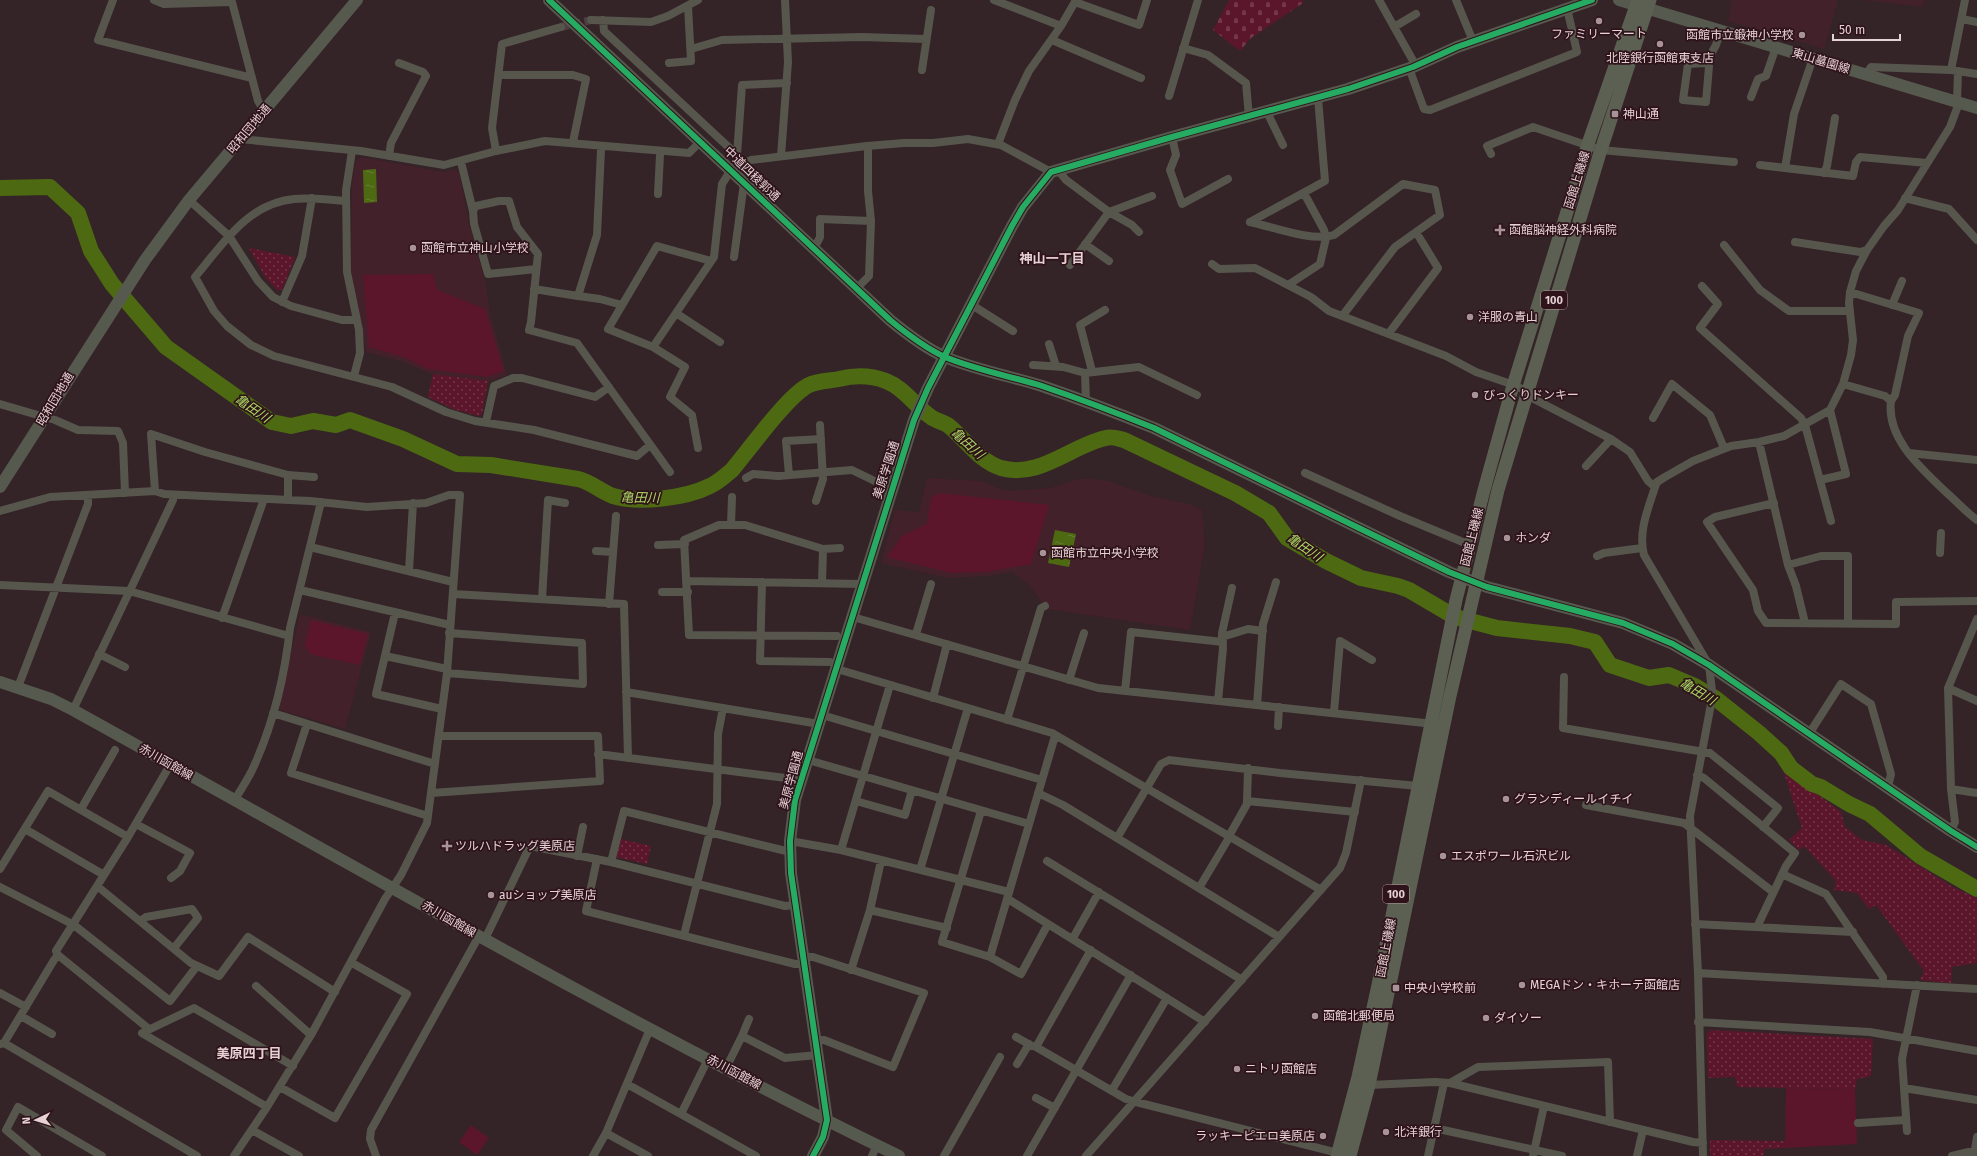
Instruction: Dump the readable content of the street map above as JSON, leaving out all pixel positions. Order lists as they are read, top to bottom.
{
  "streets": {
    "main road": ["函館上磯線", "100"],
    "street": [
      "東山墓園線",
      "昭和団地通",
      "中道四稜郭通",
      "美原学園通",
      "赤川函館線"
    ]
  },
  "crossings": [
    ["東山墓園線", "函館上磯線"],
    ["中道四稜郭通", "函館上磯線"],
    ["中道四稜郭通", "美原学園通"],
    ["美原学園通", "赤川函館線"]
  ],
  "districts": ["神山一丁目", "美原四丁目"],
  "water": ["亀田川"],
  "places": {
    "other": [
      "ファミリーマート",
      "函館市立鍛神小学校",
      "北陸銀行函館東支店",
      "函館市立神山小学校",
      "洋服の青山",
      "びっくりドンキー",
      "ホンダ",
      "函館市立中央小学校",
      "グランディールイチイ",
      "エスポワール石沢ビル",
      "auショップ美原店",
      "MEGAドン・キホーテ函館店",
      "函館北郵便局",
      "ダイソー",
      "ニトリ函館店",
      "北洋銀行",
      "ラッキーピエロ美原店"
    ],
    "transit": ["神山通", "中央小学校前"],
    "health": ["函館脳神経外科病院", "ツルハドラッグ美原店"]
  },
  "scale_bar": "50 m",
  "north": "left"
}
